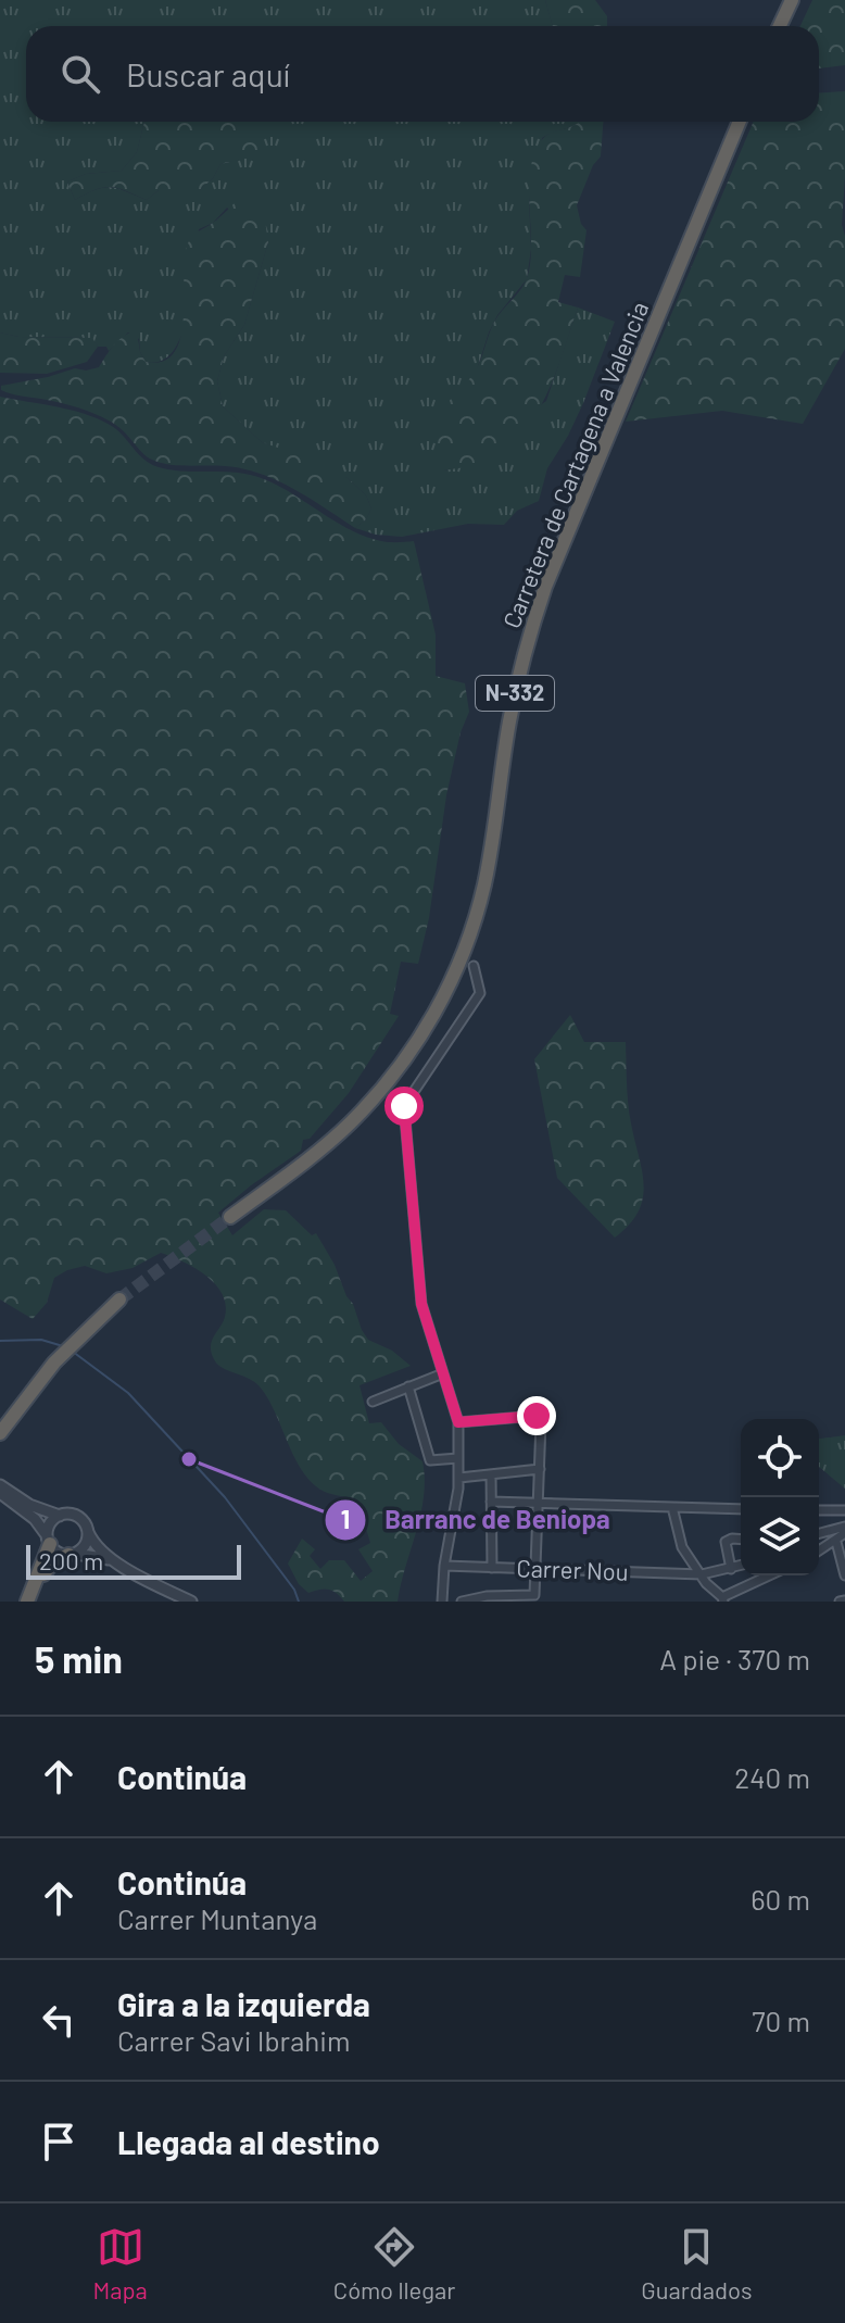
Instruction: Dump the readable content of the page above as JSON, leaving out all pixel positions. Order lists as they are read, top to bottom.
{
  "streets": {
    "highway": ["Carretera de Cartagena a Valencia", "N-332"],
    "street": ["Carrer Nou"]
  },
  "places": ["Barranc de Beniopa"],
  "scale_bar": "200 m",
  "page": {
    "search": "Buscar aquí",
    "scale": "200 m",
    "heading": ["5 min", "A pie · 370 m"],
    "list": [
      ["Continúa", "240 m"],
      ["Continúa", "Carrer Muntanya", "60 m"],
      ["Gira a la izquierda", "Carrer Savi Ibrahim", "70 m"],
      "Llegada al destino"
    ],
    "nav": ["Mapa", "Cómo llegar", "Guardados"]
  }
}
